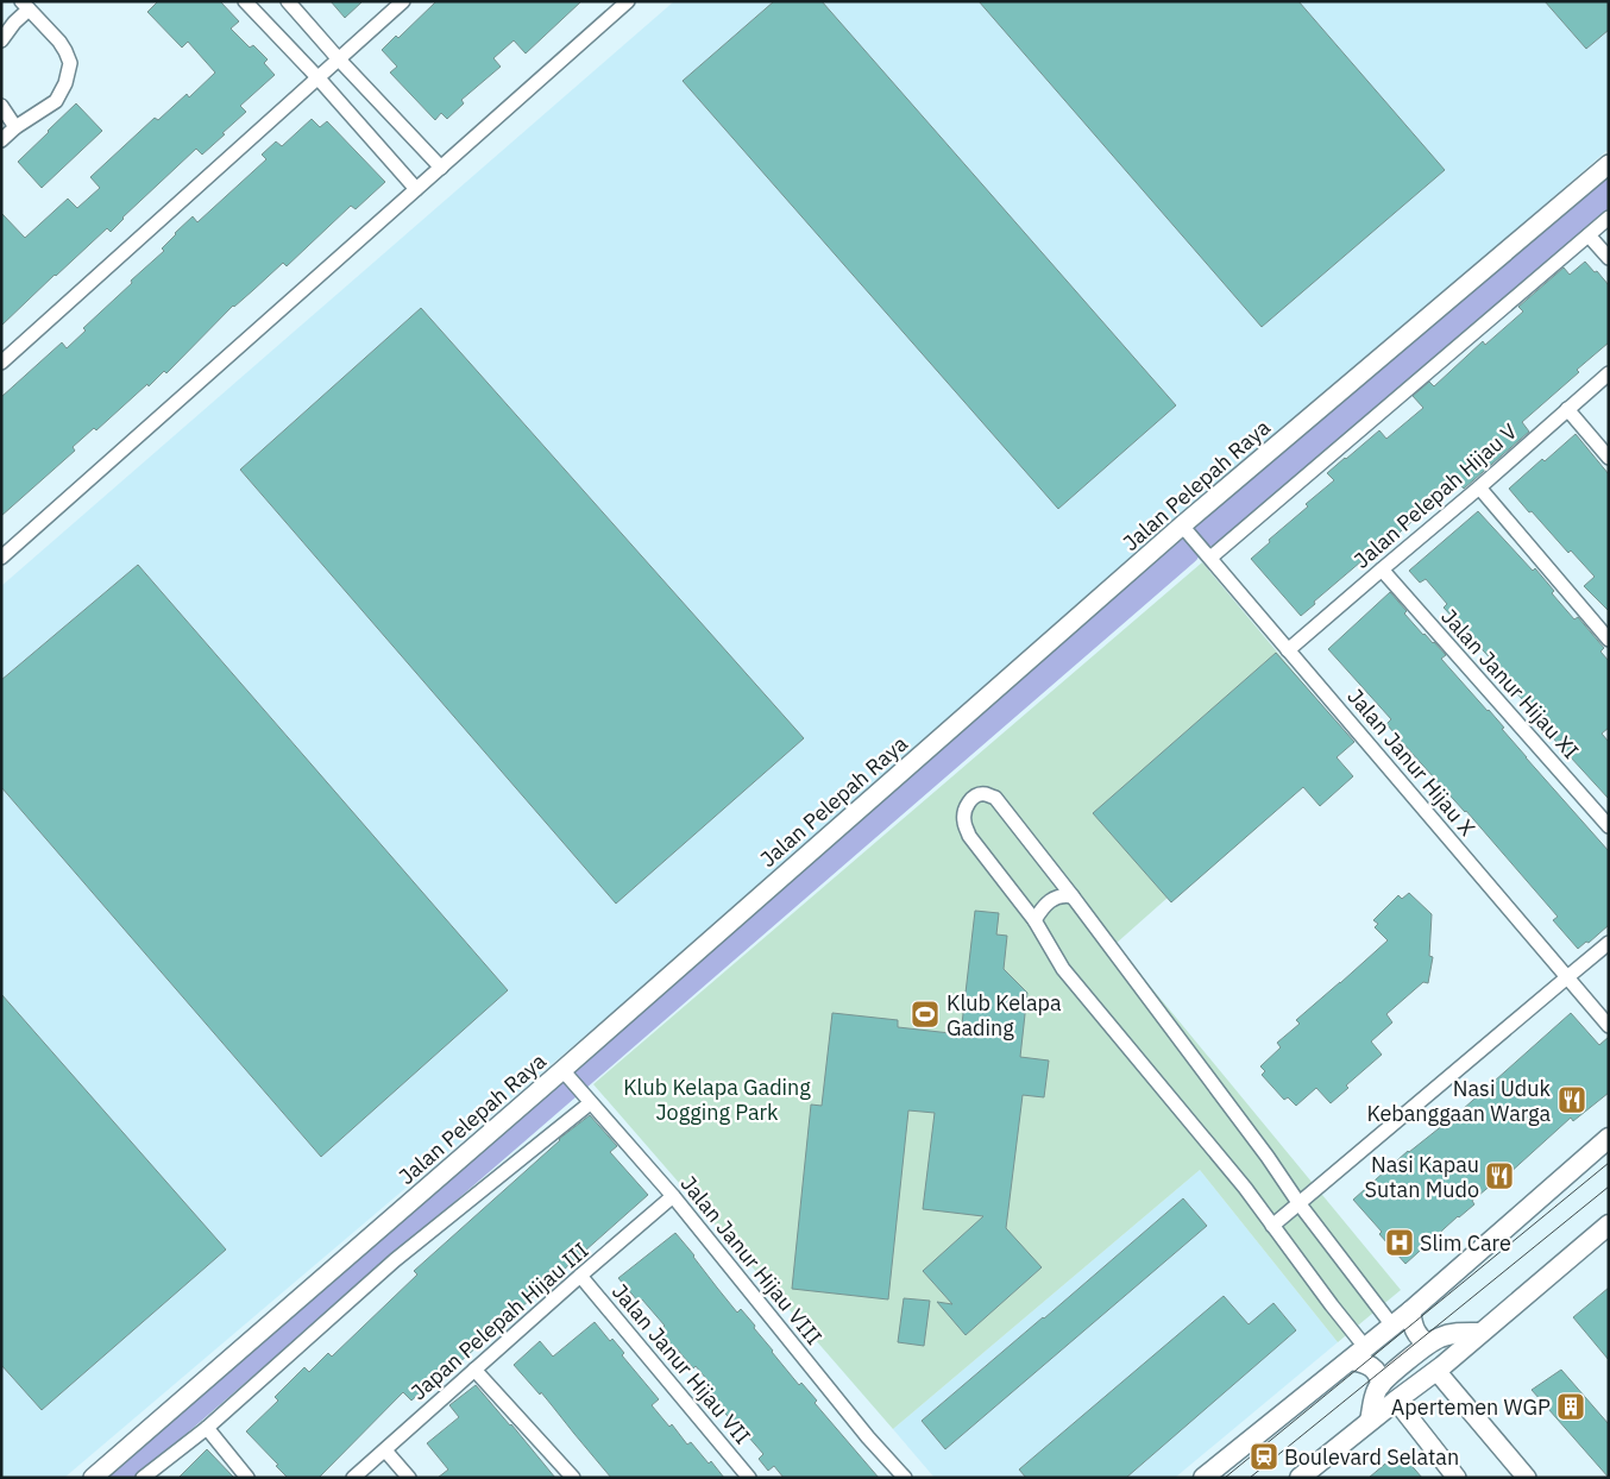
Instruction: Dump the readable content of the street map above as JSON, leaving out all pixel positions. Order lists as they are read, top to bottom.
{
  "streets": {
    "street": [
      "Jalan Pelepah Raya",
      "Jalan Pelepah Hijau V",
      "Jalan Janur Hijau XI",
      "Jalan Janur Hijau X",
      "Jalan Janur Hijau VIII",
      "Japan Pelepah Hijau III",
      "Jalan Janur Hijau VII"
    ]
  },
  "crossings": [
    ["Jalan Pelepah Raya", "Jalan Janur Hijau X"],
    ["Jalan Pelepah Raya", "Jalan Janur Hijau VIII"],
    ["Jalan Pelepah Hijau V", "Jalan Janur Hijau XI"],
    ["Jalan Pelepah Hijau V", "Jalan Janur Hijau X"],
    ["Jalan Janur Hijau VIII", "Japan Pelepah Hijau III"],
    ["Japan Pelepah Hijau III", "Jalan Janur Hijau VII"]
  ],
  "parks": ["Klub Kelapa Gading Jogging Park"],
  "places": {
    "sports": ["Klub Kelapa Gading"],
    "restaurant": ["Nasi Uduk Kebanggaan Warga", "Nasi Kapau Sutan Mudo"],
    "hospital": ["Slim Care"],
    "building": ["Apertemen WGP"],
    "station": ["Boulevard Selatan"]
  }
}
